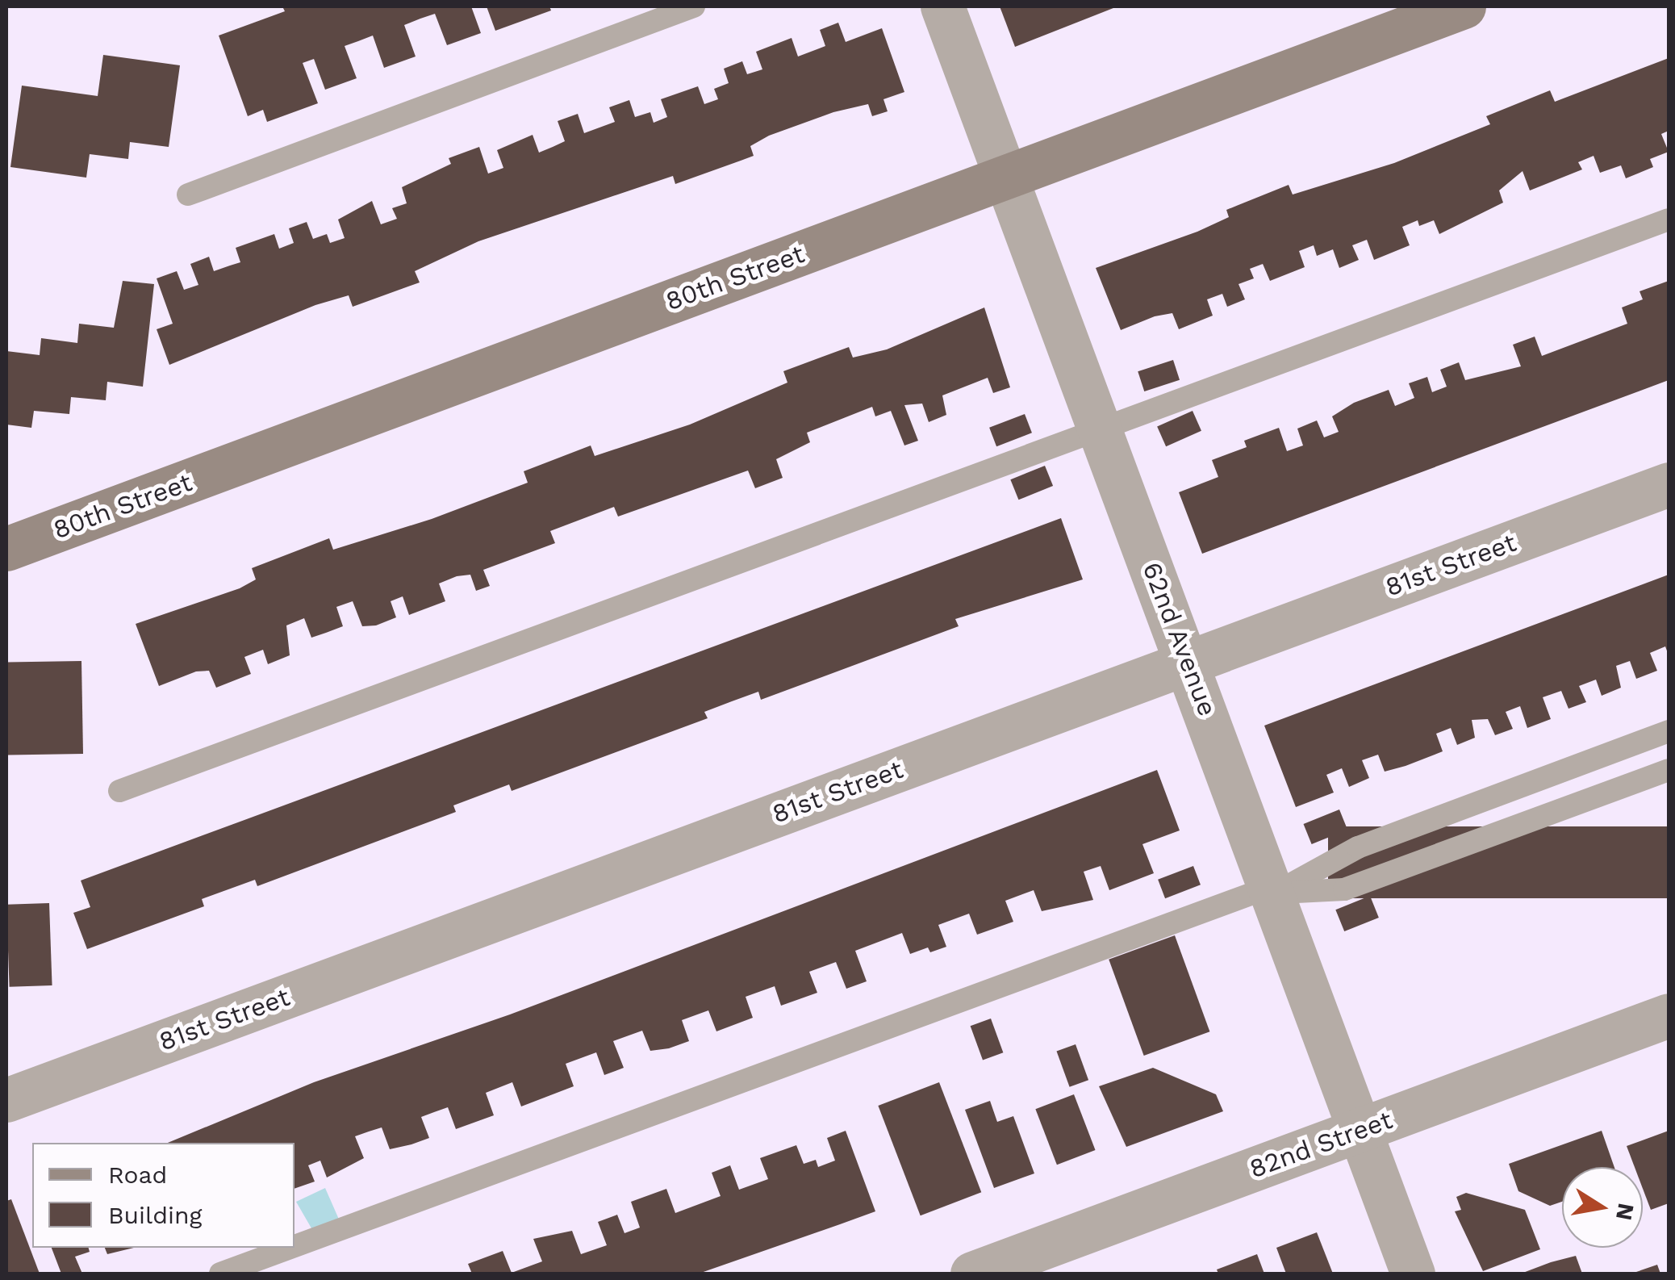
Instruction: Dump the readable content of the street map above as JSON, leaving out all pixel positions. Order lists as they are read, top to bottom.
{
  "streets": {
    "street": [
      "80th Street",
      "81st Street",
      "62nd Avenue",
      "82nd Street"
    ]
  },
  "crossings": [
    ["80th Street", "62nd Avenue"],
    ["81st Street", "62nd Avenue"],
    ["62nd Avenue", "82nd Street"]
  ],
  "legend": ["Road", "Building"],
  "north": "right"
}
